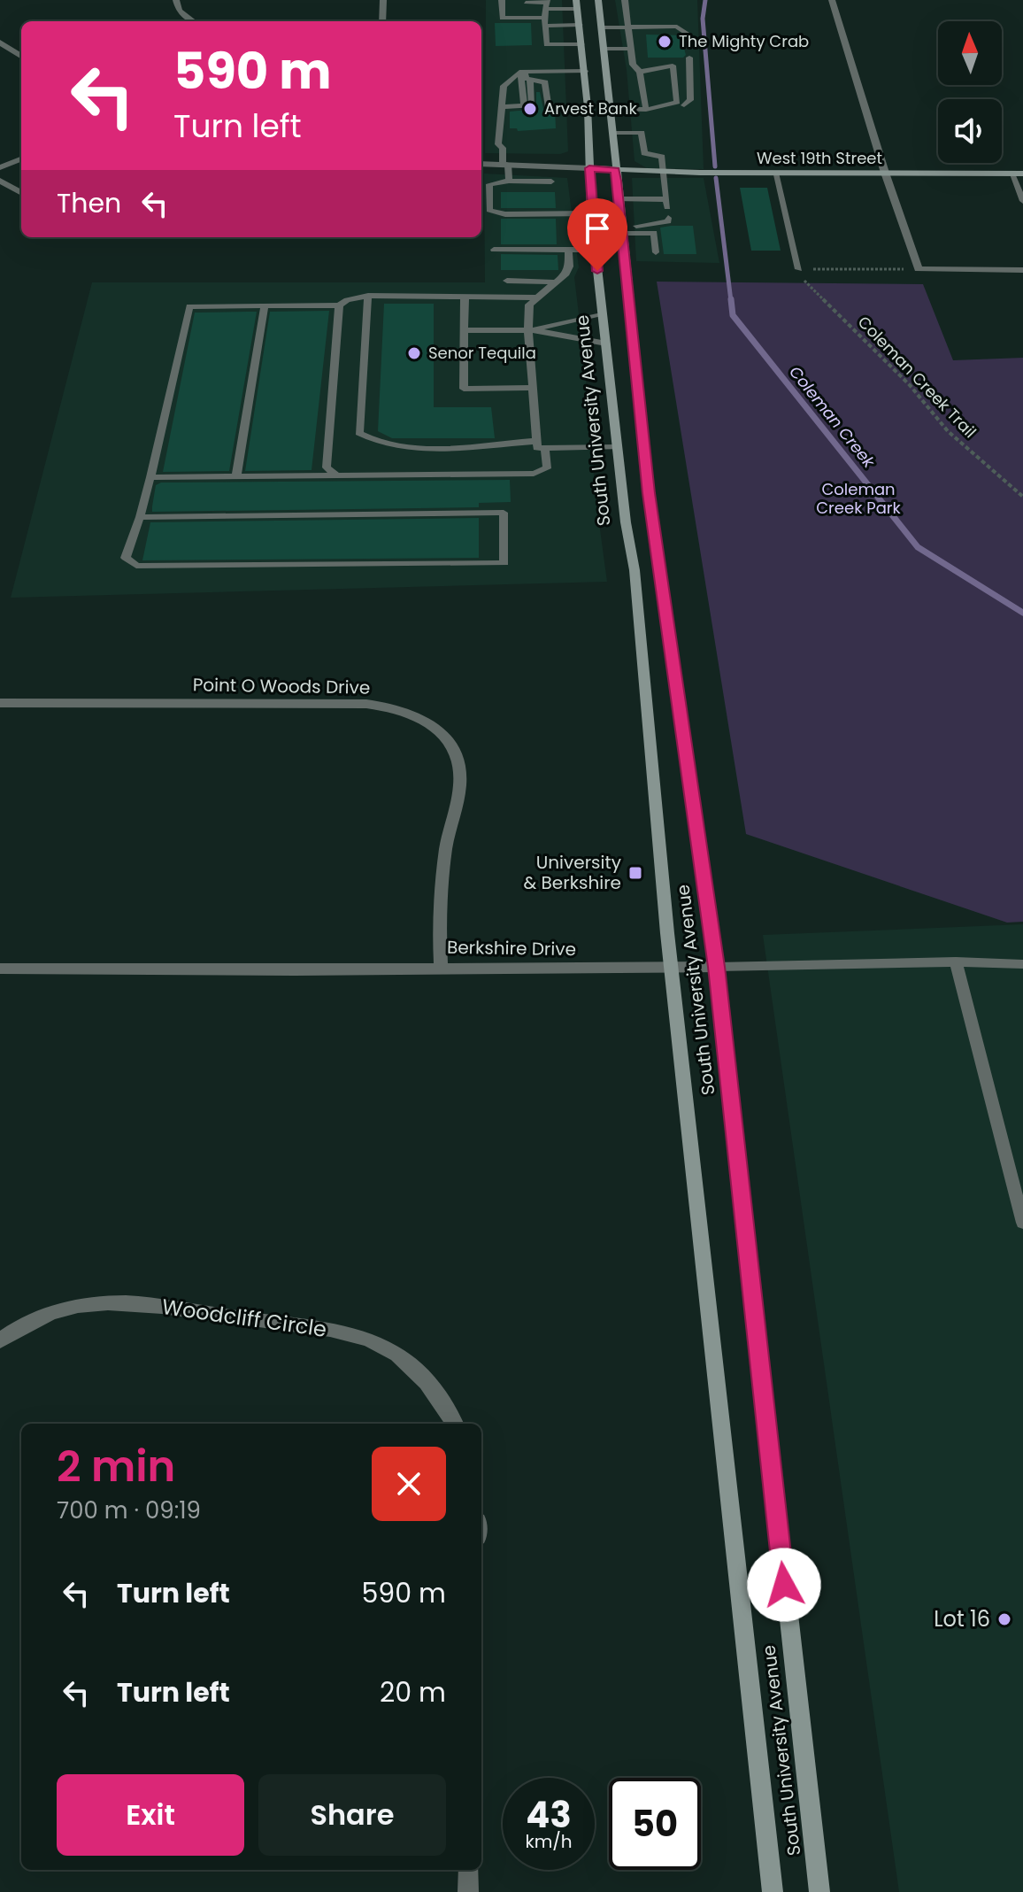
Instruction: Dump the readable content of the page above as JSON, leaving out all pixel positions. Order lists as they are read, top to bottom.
{
  "streets": {
    "main road": ["West 19th Street", "South University Avenue"],
    "street": ["Point O Woods Drive", "Berkshire Drive", "Woodcliff Circle"],
    "path": ["Coleman Creek Trail"]
  },
  "crossings": [
    ["West 19th Street", "South University Avenue"],
    ["South University Avenue", "Berkshire Drive"],
    ["Point O Woods Drive", "Berkshire Drive"]
  ],
  "water": ["Coleman Creek"],
  "parks": ["Coleman Creek Park"],
  "places": {
    "other": [
      "The Mighty Crab",
      "Arvest Bank",
      "Senor Tequila",
      "Lot 16"
    ],
    "transit": ["University & Berkshire"]
  },
  "north": "top",
  "page": {
    "turn": ["590 m", "Turn left"],
    "then": "Then",
    "heading": ["2 min", "700 m · 09:19"],
    "list": [
      {
        "name": "Turn left",
        "value": "590 m"
      },
      {
        "name": "Turn left",
        "value": "20 m"
      }
    ],
    "buttons": ["Exit", "Share"],
    "speed": "43 km/h",
    "limit": "50"
  }
}
